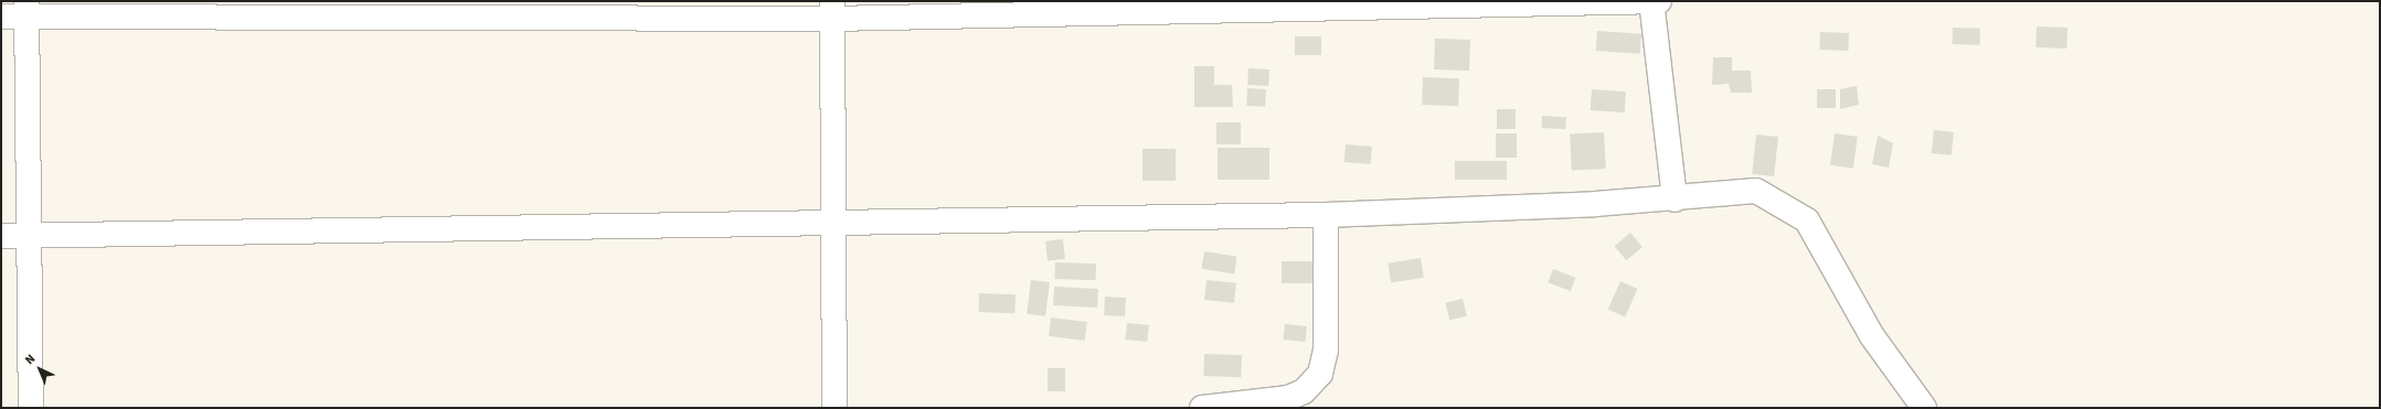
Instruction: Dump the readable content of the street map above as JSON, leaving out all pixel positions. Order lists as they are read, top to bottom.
{
  "north": "top left"
}
